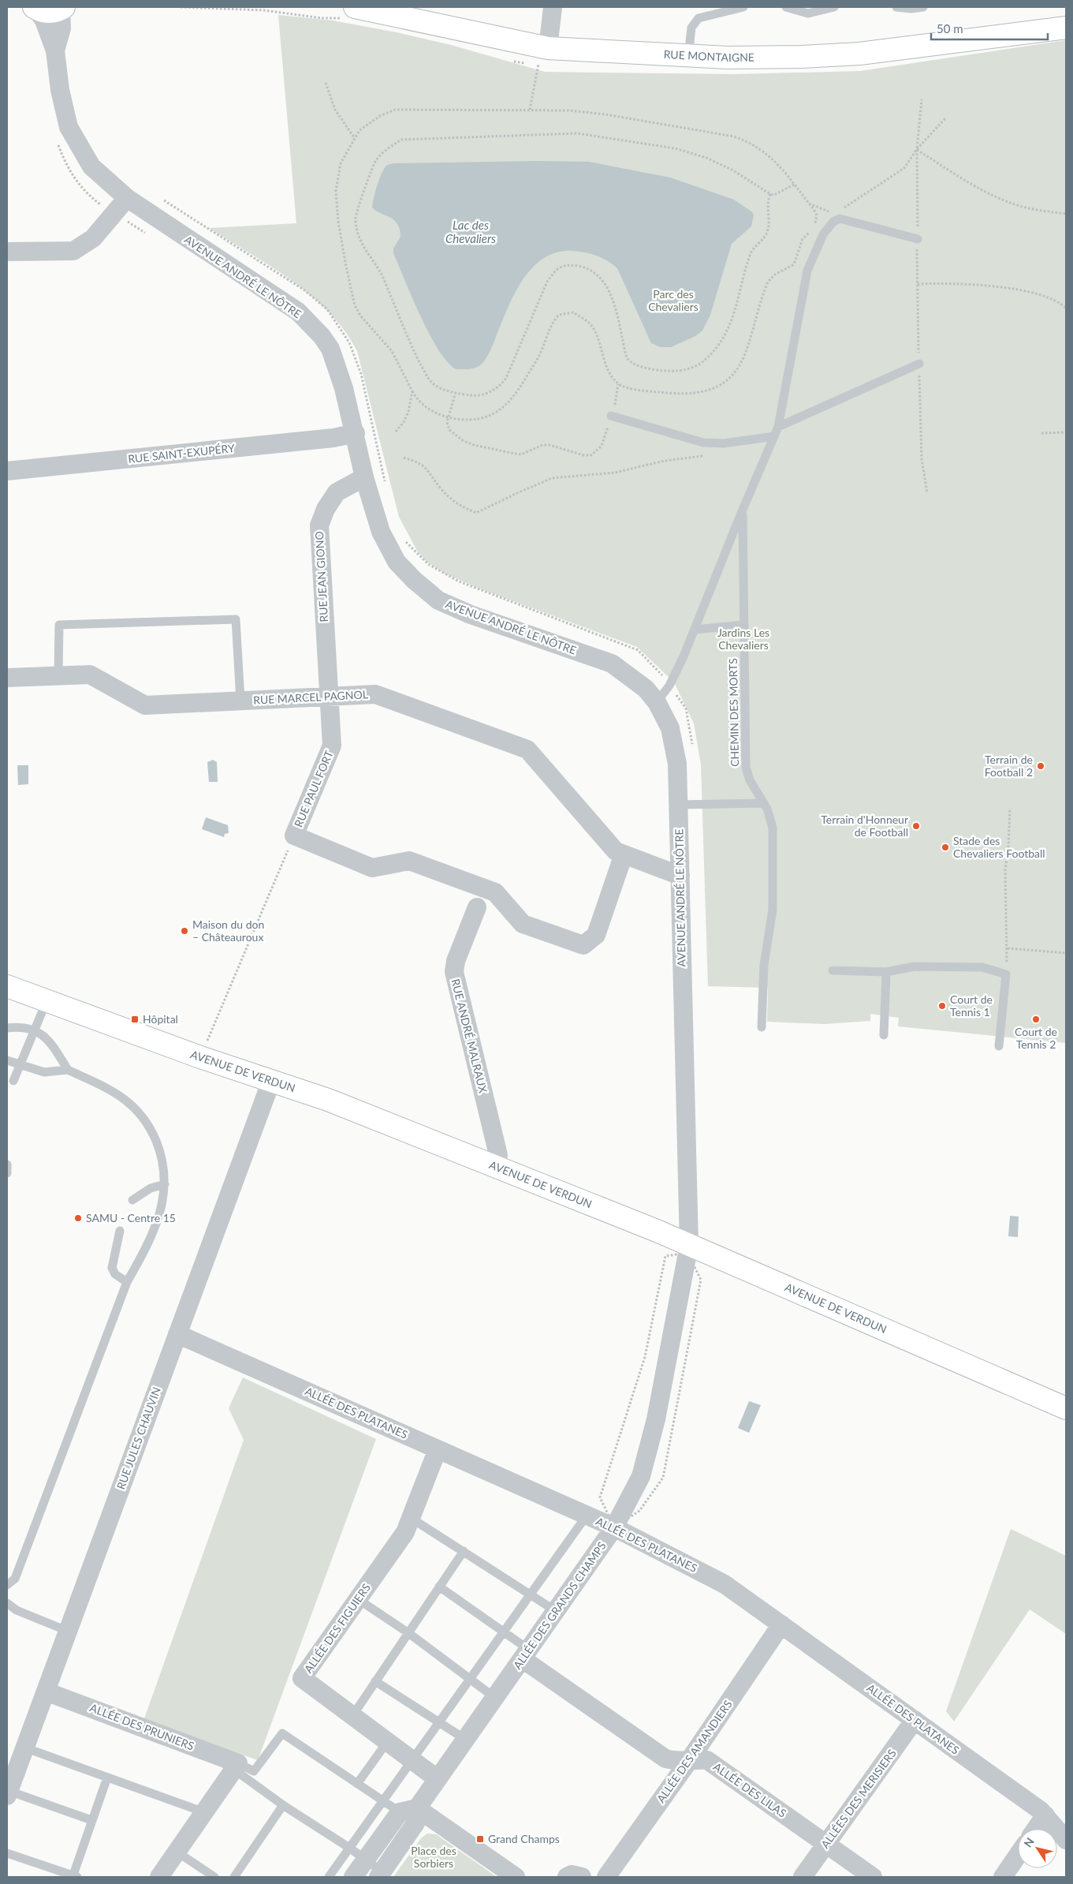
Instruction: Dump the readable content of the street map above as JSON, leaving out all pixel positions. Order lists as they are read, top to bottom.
{
  "streets": {
    "main road": ["RUE MONTAIGNE", "AVENUE DE VERDUN"],
    "street": [
      "AVENUE ANDRÉ LE NÔTRE",
      "RUE SAINT-EXUPÉRY",
      "RUE JEAN GIONO",
      "RUE MARCEL PAGNOL",
      "RUE PAUL FORT",
      "RUE ANDRÉ MALRAUX",
      "ALLÉE DES PLATANES",
      "RUE JULES CHAUVIN",
      "ALLÉE DES GRANDS CHAMPS",
      "ALLÉE DES FIGUIERS",
      "ALLÉE DES PRUNIERS",
      "ALLÉE DES AMANDIERS",
      "ALLÉE DES LILAS",
      "ALLÉES DES MERISIERS"
    ],
    "lane": ["CHEMIN DES MORTS"]
  },
  "crossings": [
    ["AVENUE ANDRÉ LE NÔTRE", "RUE SAINT-EXUPÉRY"],
    ["AVENUE ANDRÉ LE NÔTRE", "RUE JEAN GIONO"],
    ["AVENUE ANDRÉ LE NÔTRE", "RUE MARCEL PAGNOL"],
    ["AVENUE ANDRÉ LE NÔTRE", "AVENUE DE VERDUN"],
    ["AVENUE ANDRÉ LE NÔTRE", "ALLÉE DES GRANDS CHAMPS"],
    ["RUE JEAN GIONO", "RUE MARCEL PAGNOL"],
    ["RUE JEAN GIONO", "RUE PAUL FORT"],
    ["RUE MARCEL PAGNOL", "RUE PAUL FORT"],
    ["RUE ANDRÉ MALRAUX", "AVENUE DE VERDUN"],
    ["AVENUE DE VERDUN", "RUE JULES CHAUVIN"],
    ["AVENUE DE VERDUN", "ALLÉE DES GRANDS CHAMPS"],
    ["ALLÉE DES PLATANES", "RUE JULES CHAUVIN"],
    ["ALLÉE DES PLATANES", "ALLÉE DES GRANDS CHAMPS"],
    ["ALLÉE DES PLATANES", "ALLÉE DES FIGUIERS"],
    ["ALLÉE DES PLATANES", "ALLÉE DES AMANDIERS"],
    ["ALLÉE DES PLATANES", "ALLÉES DES MERISIERS"],
    ["RUE JULES CHAUVIN", "ALLÉE DES PRUNIERS"],
    ["ALLÉE DES GRANDS CHAMPS", "ALLÉE DES FIGUIERS"],
    ["ALLÉE DES GRANDS CHAMPS", "ALLÉE DES LILAS"],
    ["ALLÉE DES AMANDIERS", "ALLÉE DES LILAS"],
    ["ALLÉE DES LILAS", "ALLÉES DES MERISIERS"]
  ],
  "water": ["Lac des Chevaliers"],
  "parks": ["Parc des Chevaliers", "Jardins Les Chevaliers", "Place des Sorbiers"],
  "places": {
    "other": [
      "Terrain de Football 2",
      "Terrain d'Honneur de Football",
      "Stade des Chevaliers Football",
      "Maison du don – Châteauroux",
      "Court de Tennis 1",
      "Court de Tennis 2",
      "SAMU - Centre 15"
    ],
    "transit": ["Hôpital", "Grand Champs"]
  },
  "scale_bar": "50 m",
  "north": "top left"
}
